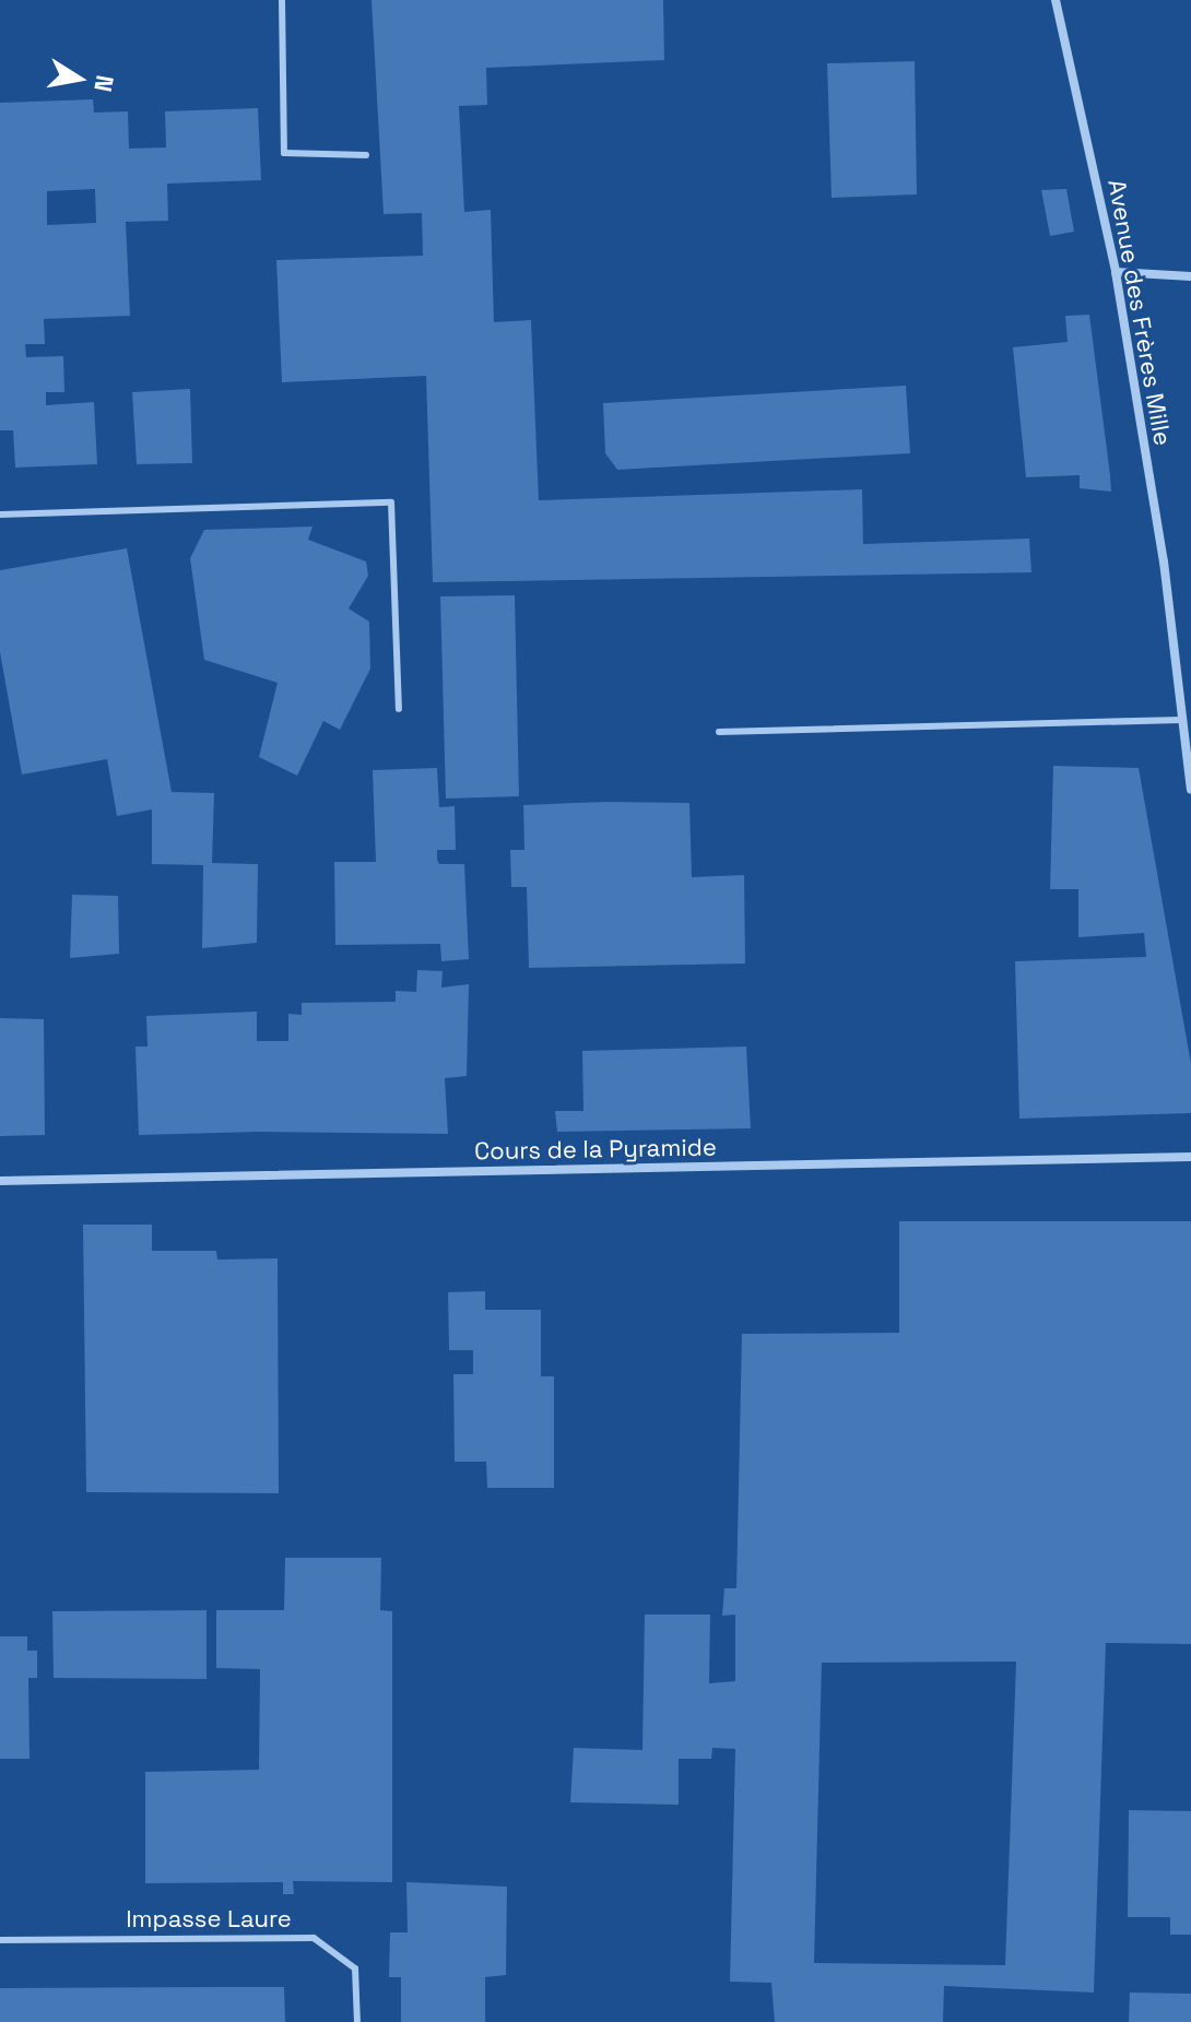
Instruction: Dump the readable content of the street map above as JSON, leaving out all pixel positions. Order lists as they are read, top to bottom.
{
  "streets": {
    "street": ["Avenue des Frères Mille", "Cours de la Pyramide"],
    "lane": ["Impasse Laure"]
  },
  "north": "right"
}
